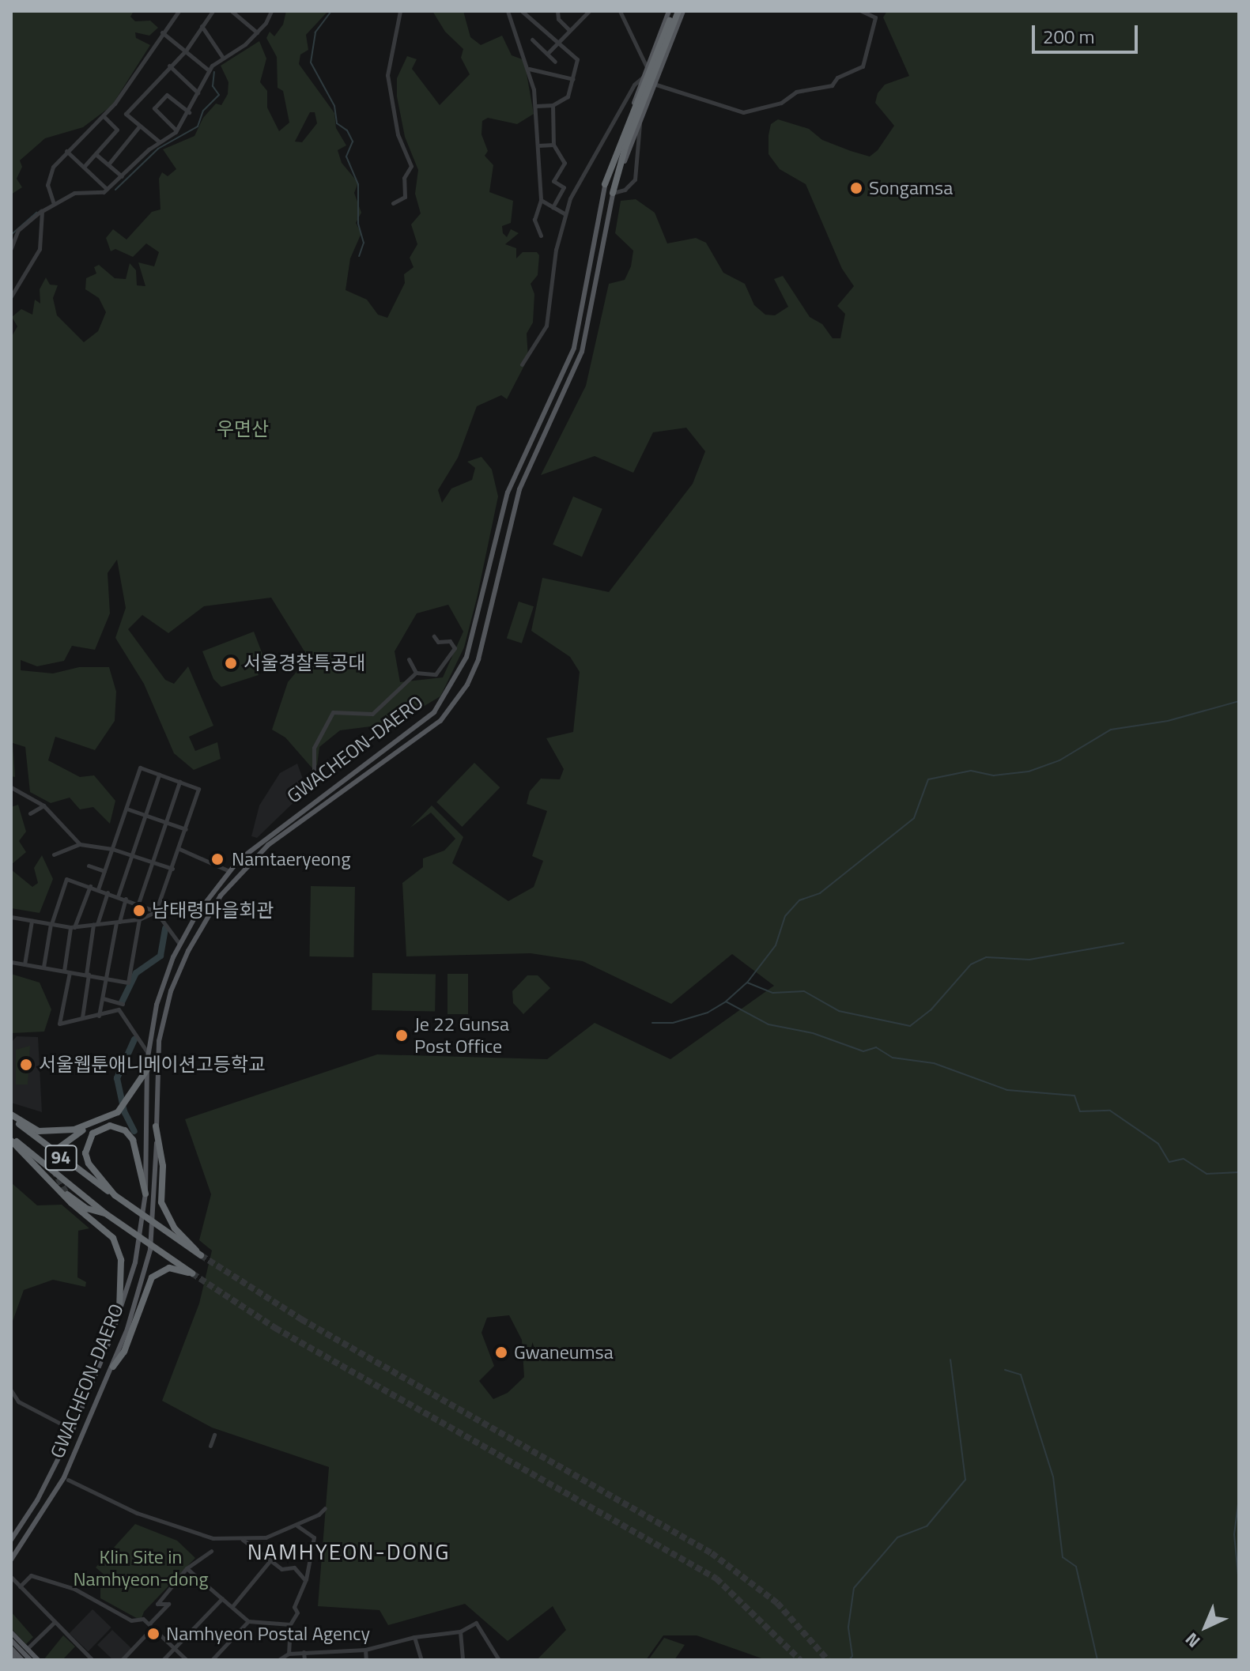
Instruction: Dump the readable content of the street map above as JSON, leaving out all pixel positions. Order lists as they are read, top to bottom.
{
  "streets": {
    "highway": ["94"],
    "main road": ["GWACHEON-DAERO"]
  },
  "crossings": [
    ["GWACHEON-DAERO", "94"]
  ],
  "districts": ["NAMHYEON-DONG"],
  "parks": ["우면산", "Klin Site in Namhyeon-dong"],
  "places": [
    "Songamsa",
    "서울경찰특공대",
    "Namtaeryeong",
    "남태령마을회관",
    "Je 22 Gunsa Post Office",
    "서울웹툰애니메이션고등학교",
    "Gwaneumsa",
    "Namhyeon Postal Agency"
  ],
  "scale_bar": "200 m",
  "north": "bottom left"
}
